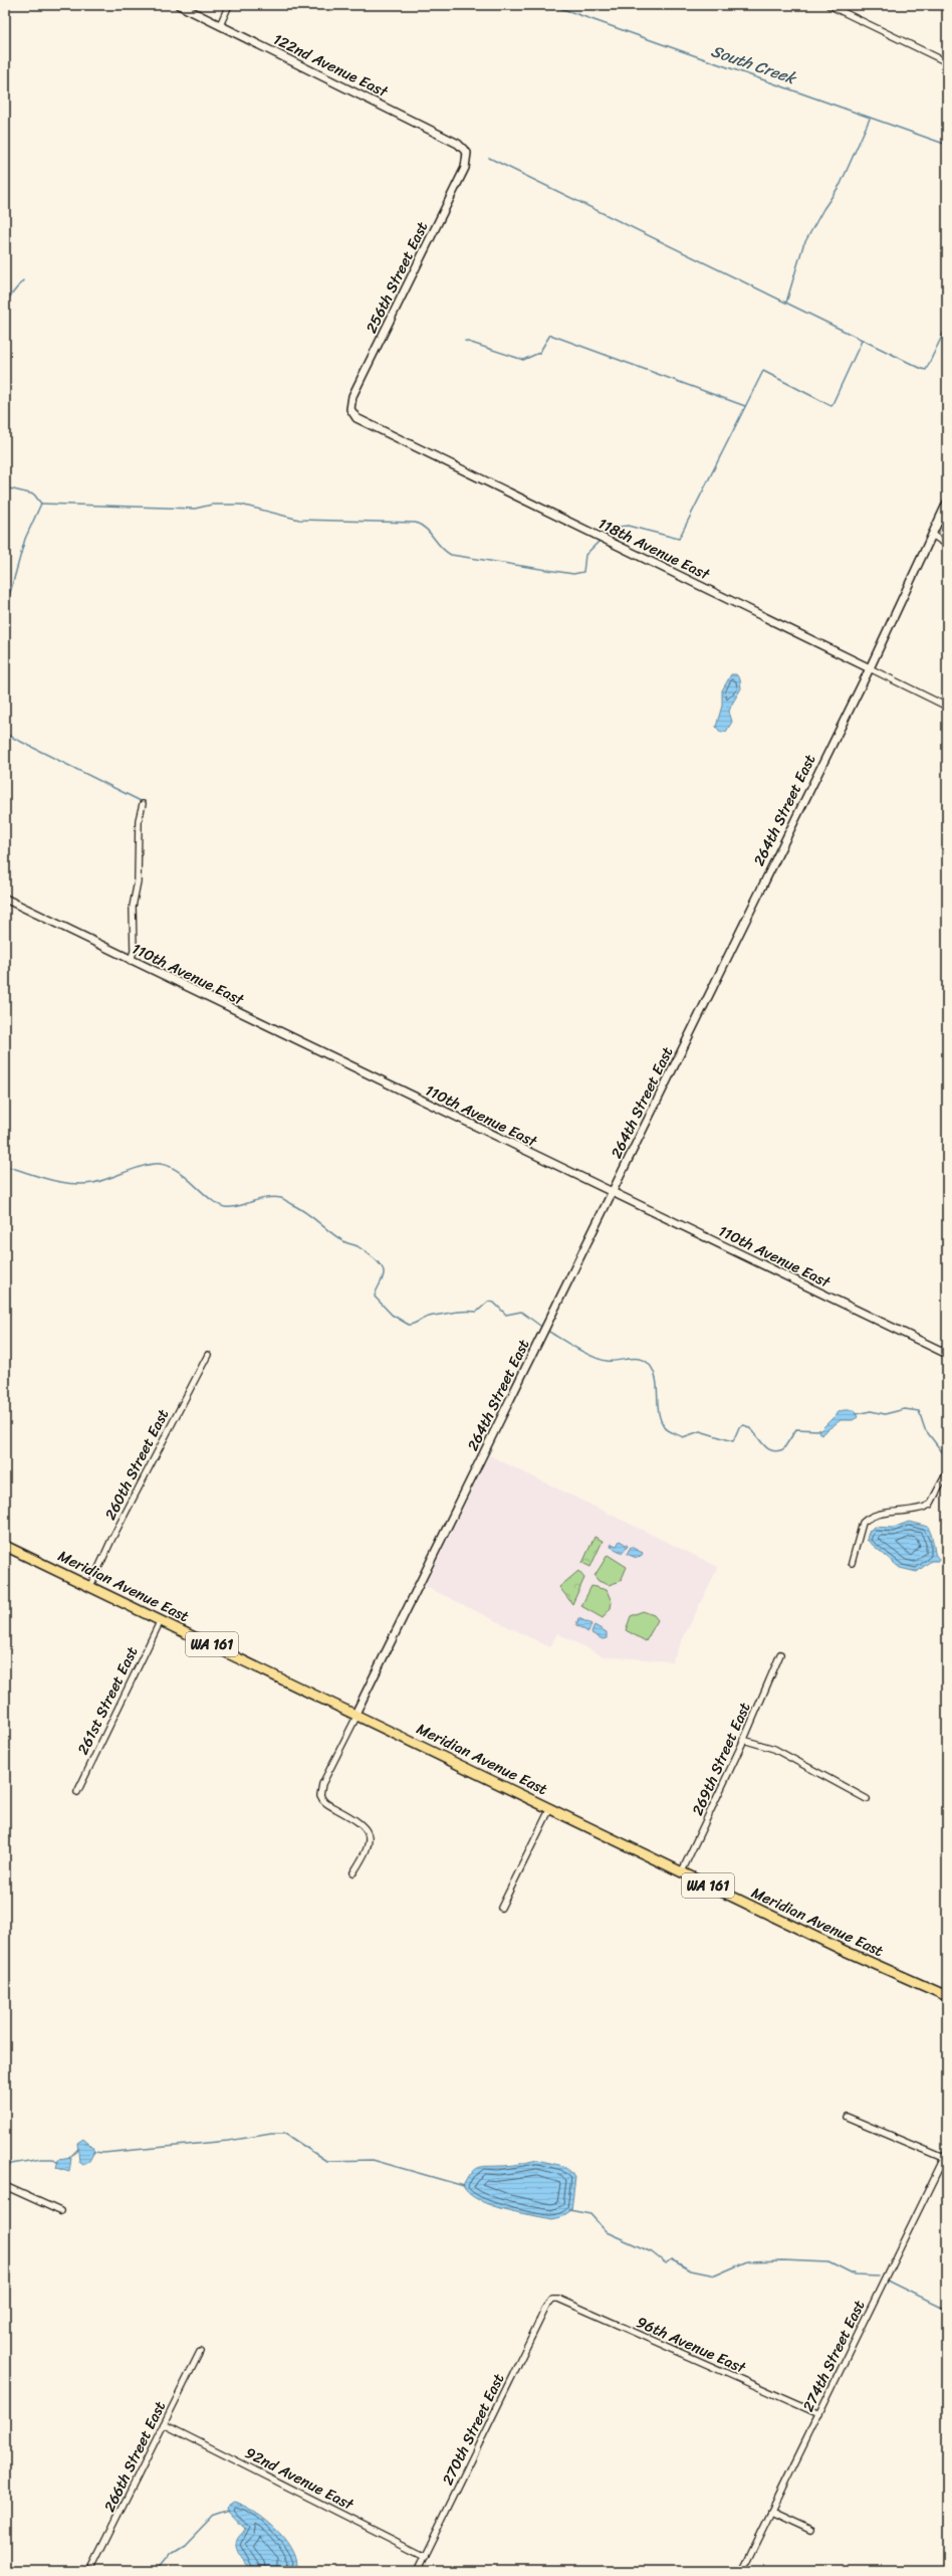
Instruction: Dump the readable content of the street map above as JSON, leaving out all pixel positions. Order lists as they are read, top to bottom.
{
  "streets": {
    "main road": ["Meridian Avenue East", "WA 161"],
    "street": [
      "122nd Avenue East",
      "256th Street East",
      "118th Avenue East",
      "264th Street East",
      "110th Avenue East",
      "260th Street East",
      "261st Street East",
      "269th Street East",
      "96th Avenue East",
      "274th Street East",
      "270th Street East",
      "266th Street East",
      "92nd Avenue East"
    ]
  },
  "crossings": [
    ["122nd Avenue East", "256th Street East"],
    ["256th Street East", "118th Avenue East"],
    ["118th Avenue East", "264th Street East"],
    ["264th Street East", "110th Avenue East"],
    ["264th Street East", "Meridian Avenue East"],
    ["260th Street East", "Meridian Avenue East"],
    ["Meridian Avenue East", "261st Street East"],
    ["Meridian Avenue East", "269th Street East"],
    ["96th Avenue East", "274th Street East"],
    ["96th Avenue East", "270th Street East"],
    ["270th Street East", "92nd Avenue East"],
    ["266th Street East", "92nd Avenue East"]
  ],
  "water": ["South Creek"]
}
